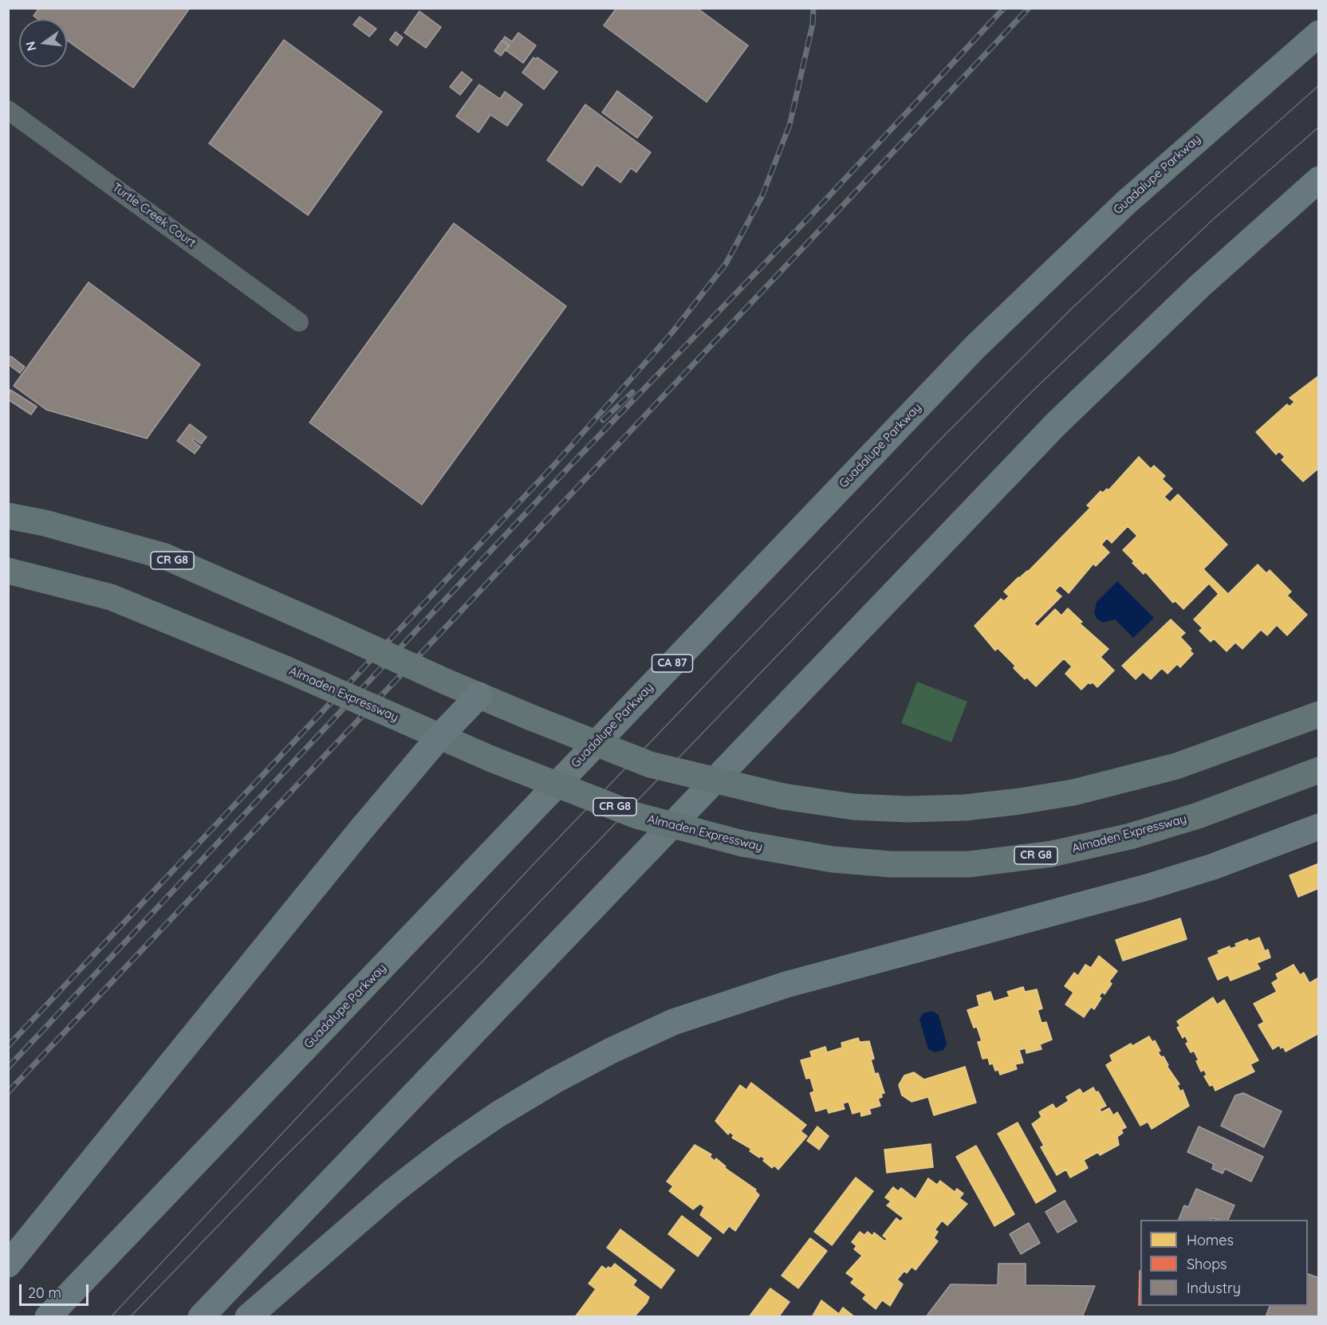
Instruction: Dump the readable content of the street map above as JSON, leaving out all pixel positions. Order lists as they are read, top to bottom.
{
  "streets": {
    "highway": ["Guadalupe Parkway", "CA 87"],
    "main road": ["CR G8", "Almaden Expressway"],
    "street": ["Turtle Creek Court"]
  },
  "legend": ["Homes", "Shops", "Industry"],
  "scale_bar": "20 m",
  "north": "left"
}
